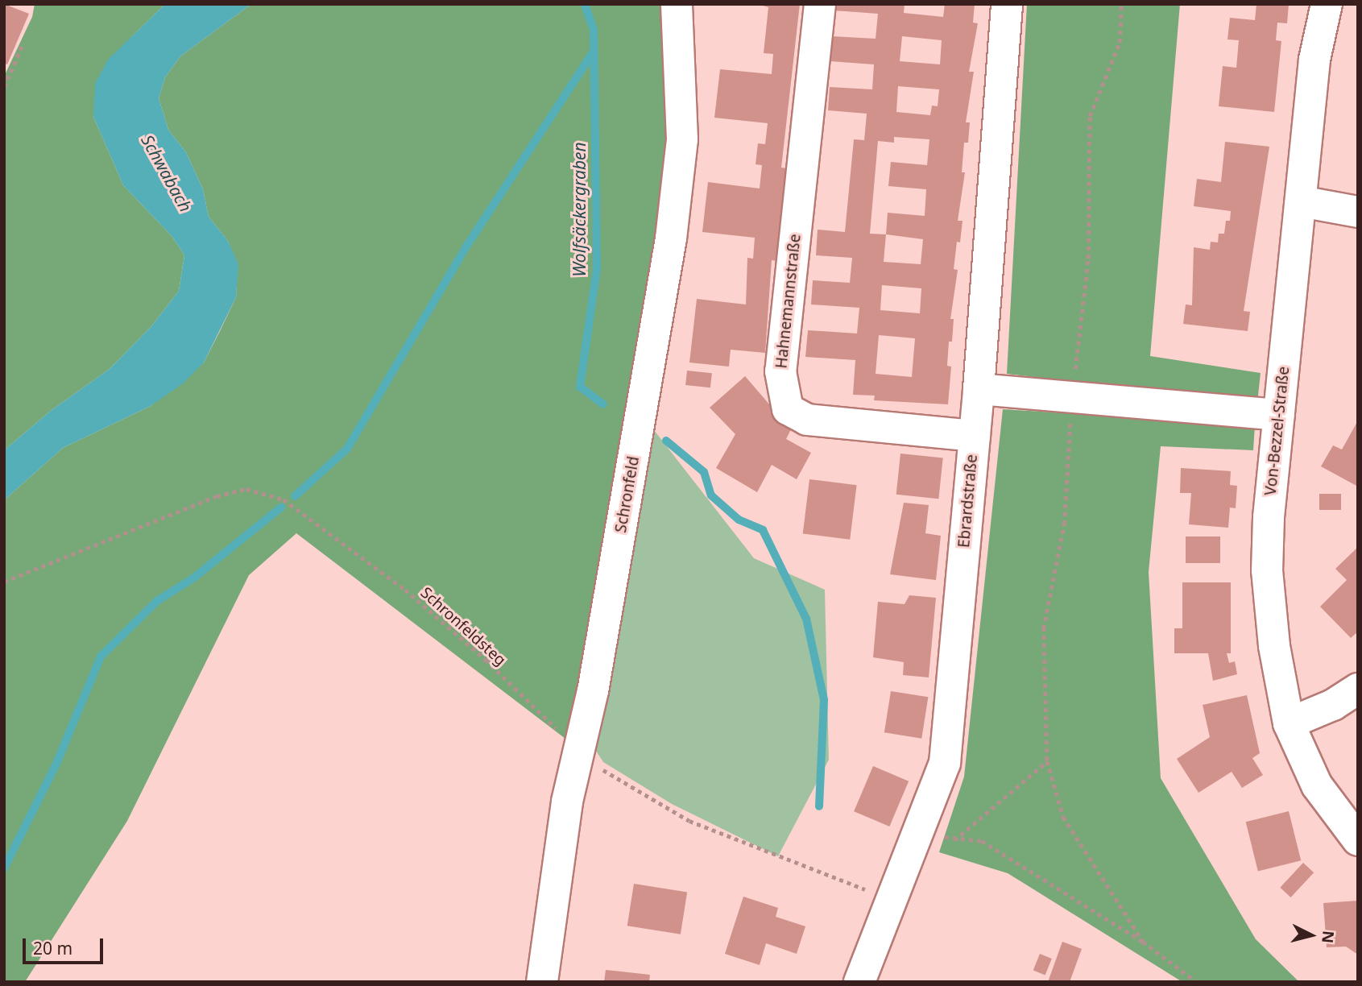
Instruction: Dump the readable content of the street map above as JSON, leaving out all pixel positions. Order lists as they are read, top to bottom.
{
  "streets": {
    "street": [
      "Hahnemannstraße",
      "Von-Bezzel-Straße",
      "Schronfeld",
      "Ebrardstraße"
    ],
    "path": ["Schronfeldsteg"]
  },
  "crossings": [
    ["Hahnemannstraße", "Ebrardstraße"],
    ["Schronfeld", "Schronfeldsteg"],
    ["Ebrardstraße", "Schronfeldsteg"]
  ],
  "water": ["Schwabach", "Wolfsäckergraben"],
  "scale_bar": "20 m",
  "north": "right"
}
